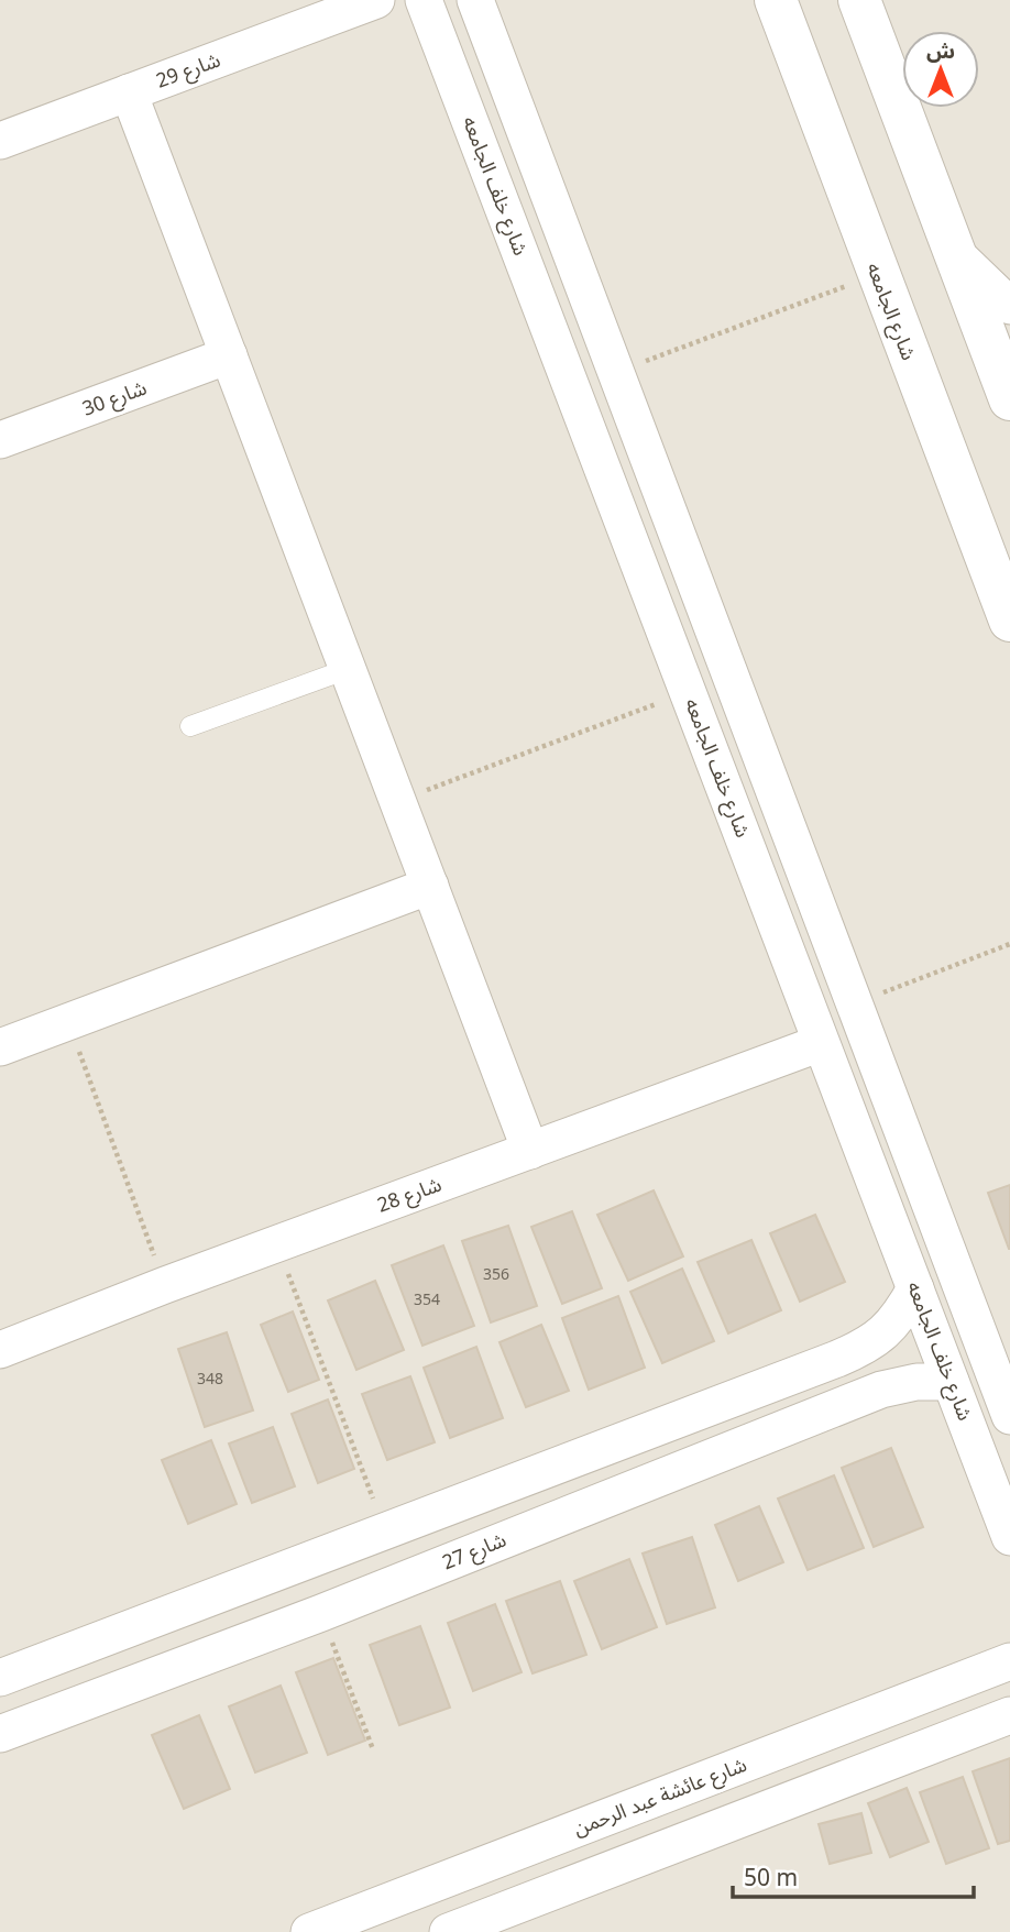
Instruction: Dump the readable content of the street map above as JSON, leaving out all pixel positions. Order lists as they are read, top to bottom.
{
  "streets": {
    "street": [
      "شارع 29",
      "شارع خلف الجامعه",
      "شارع الجامعه",
      "شارع 30",
      "شارع 28",
      "شارع 27",
      "شارع عائشة عبد الرحمن"
    ]
  },
  "crossings": [
    ["شارع خلف الجامعه", "شارع 28"],
    ["شارع خلف الجامعه", "شارع 27"]
  ],
  "house_numbers": ["356", "354", "348"],
  "scale_bar": "50 m",
  "north": "top"
}
